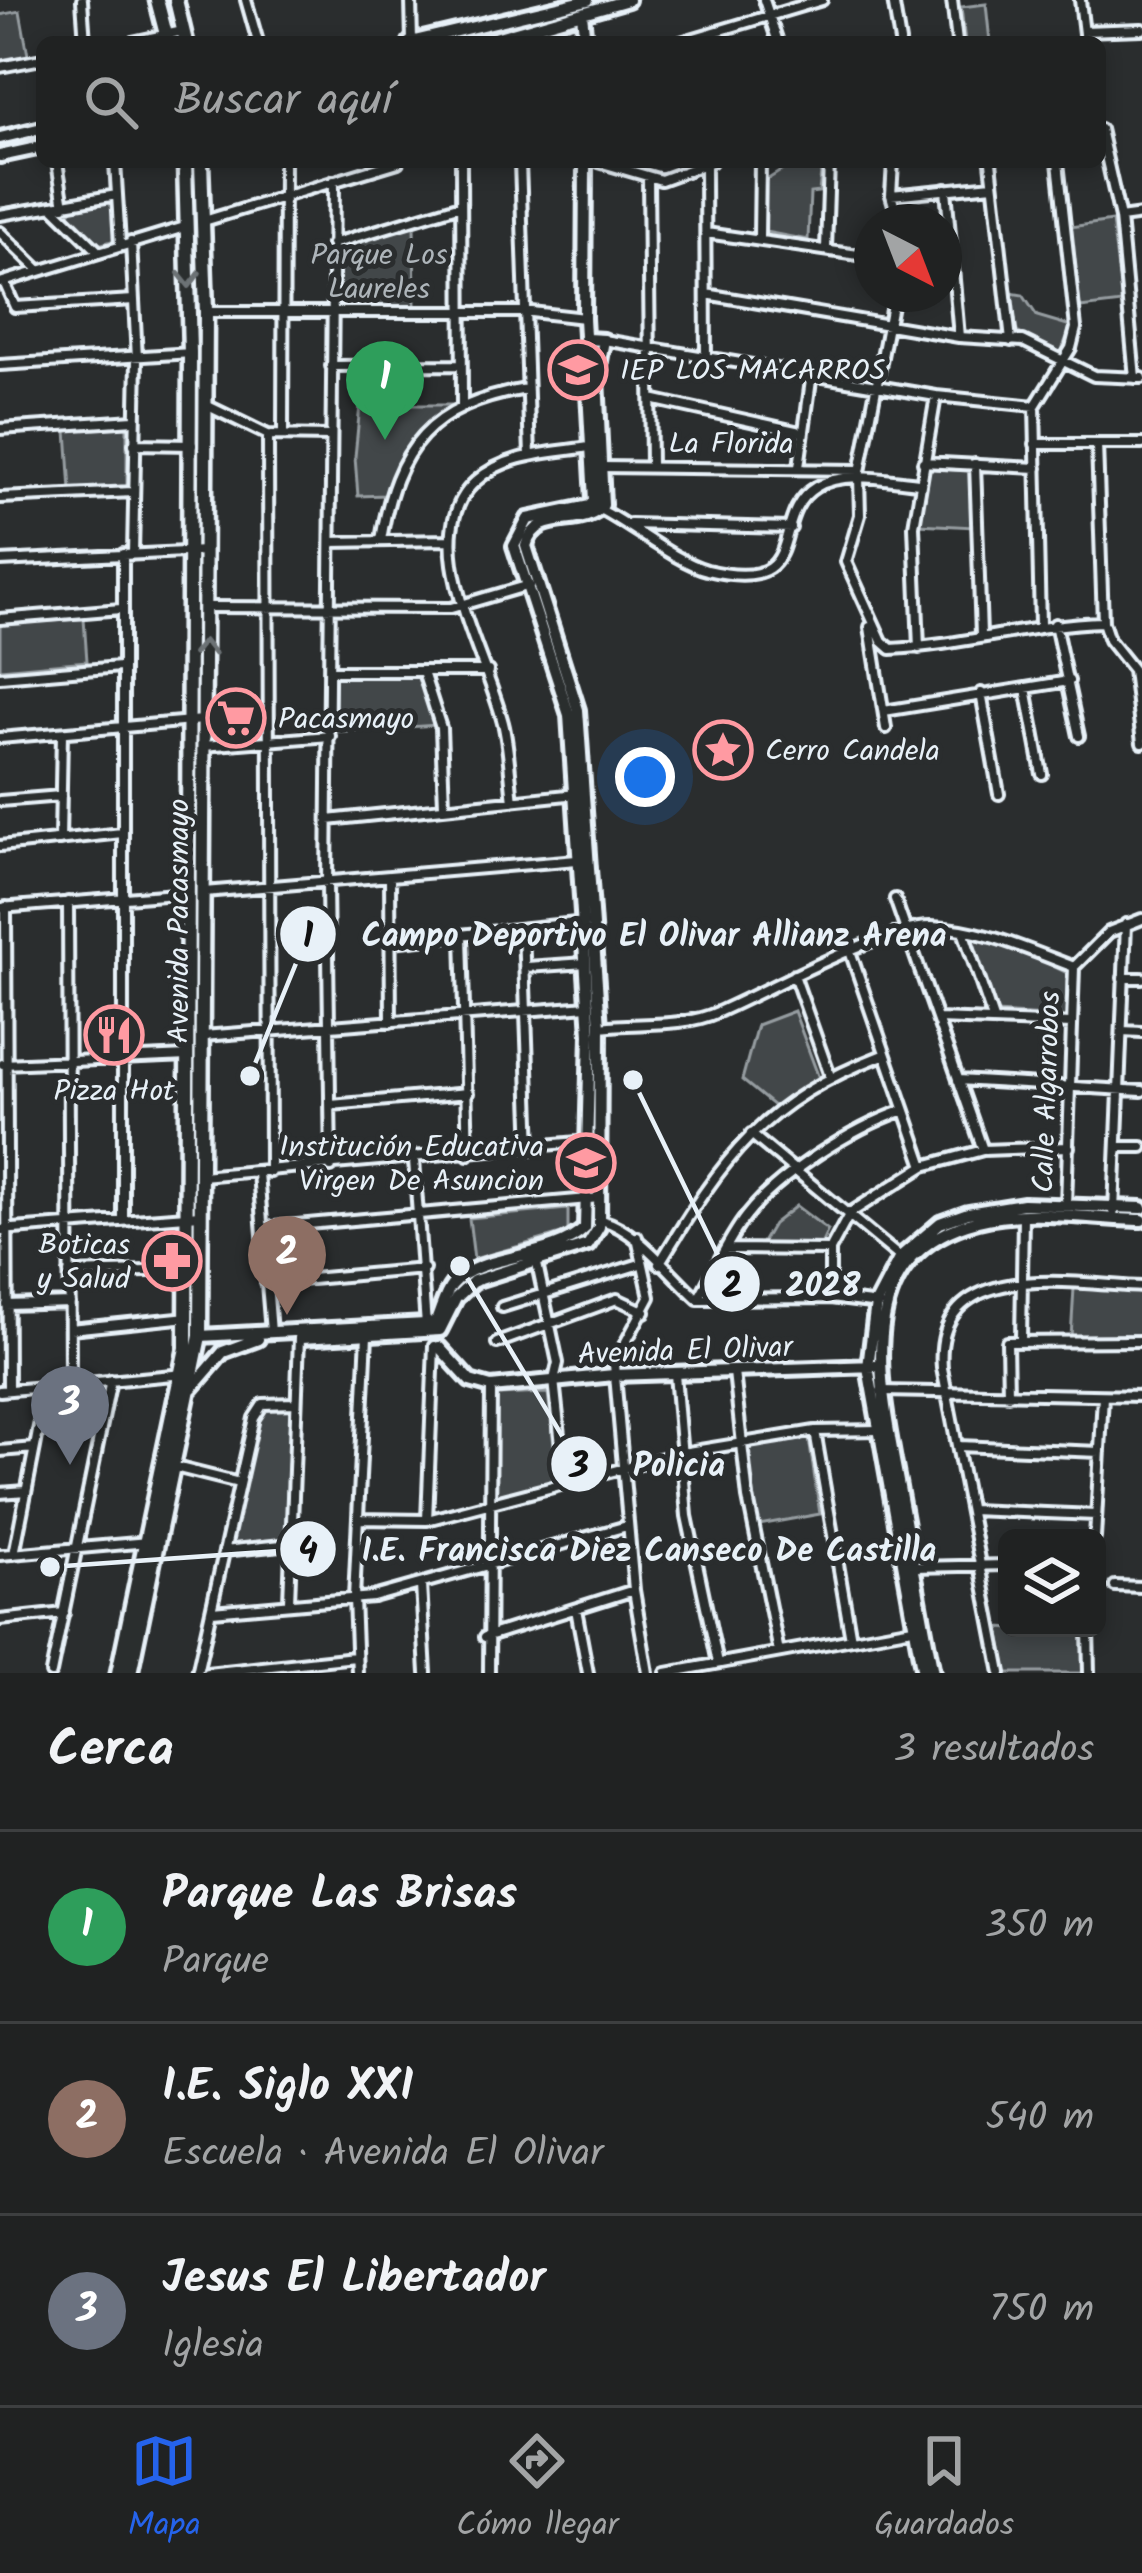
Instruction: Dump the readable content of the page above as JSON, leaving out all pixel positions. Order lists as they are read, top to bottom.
{
  "streets": {
    "main road": ["Avenida Pacasmayo"],
    "street": ["La Florida", "Calle Algarrobos", "Avenida El Olivar"]
  },
  "parks": ["Parque Los Laureles"],
  "places": {
    "school or university": ["IEP LOS MACARROS", "Institución Educativa Virgen De Asuncion"],
    "supermarket": ["Pacasmayo"],
    "place": ["Cerro Candela"],
    "restaurant": ["Pizza Hot"],
    "other": [
      "Campo Deportivo El Olivar Allianz Arena",
      "2028",
      "Policia",
      "I.E. Francisca Diez Canseco De Castilla"
    ],
    "pharmacy": ["Boticas y Salud"]
  },
  "north": "bottom right",
  "page": {
    "search": "Buscar aquí",
    "pins": ["1", "2", "3"],
    "heading": ["Cerca", "3 resultados"],
    "list": [
      {
        "mark": "1",
        "name": "Parque Las Brisas",
        "note": "Parque",
        "value": "350 m"
      },
      {
        "mark": "2",
        "name": "I.E. Siglo XXI",
        "note": "Escuela · Avenida El Olivar",
        "value": "540 m"
      },
      {
        "mark": "3",
        "name": "Jesus El Libertador",
        "note": "Iglesia",
        "value": "750 m"
      }
    ],
    "nav": ["Mapa", "Cómo llegar", "Guardados"]
  }
}
